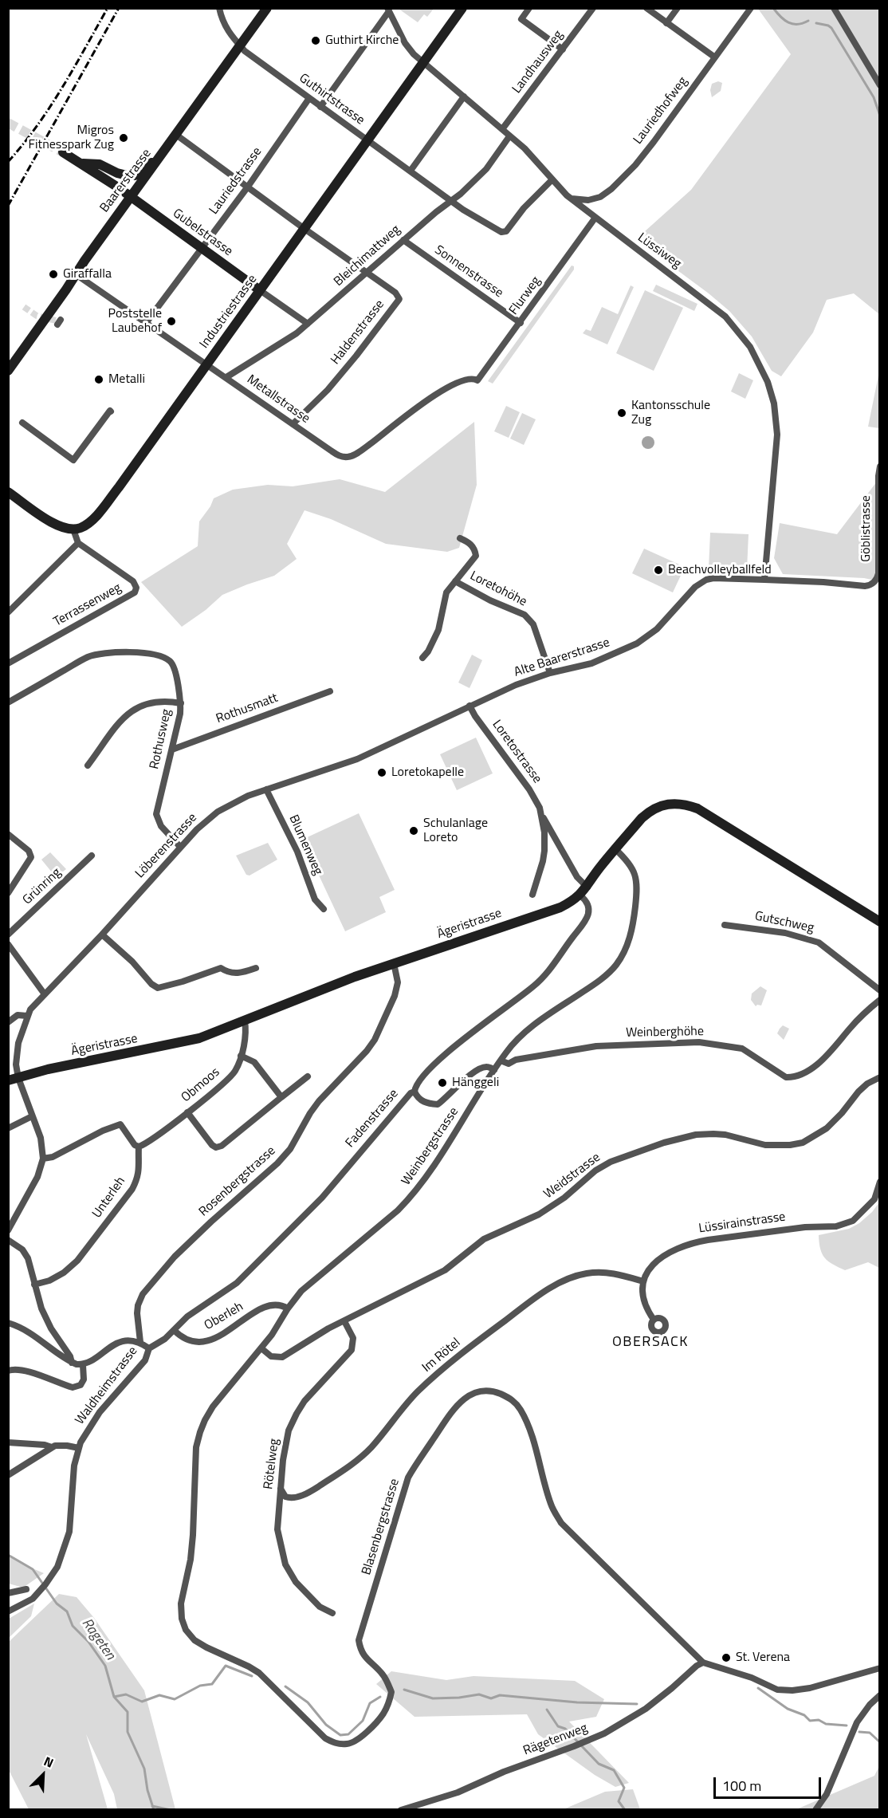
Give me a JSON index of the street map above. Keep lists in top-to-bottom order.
{
  "streets": {
    "main road": [
      "Baarerstrasse",
      "Gubelstrasse",
      "Industriestrasse",
      "Ägeristrasse"
    ],
    "street": [
      "Landhausweg",
      "Guthirtstrasse",
      "Lauriedhofweg",
      "Lauriedstrasse",
      "Lüssiweg",
      "Bleichimattweg",
      "Sonnenstrasse",
      "Flurweg",
      "Haldenstrasse",
      "Metallstrasse",
      "Göblistrasse",
      "Loretohöhe",
      "Terrassenweg",
      "Alte Baarerstrasse",
      "Rothusmatt",
      "Rothusweg",
      "Loretostrasse",
      "Blumenweg",
      "Löberenstrasse",
      "Grünring",
      "Gutschweg",
      "Weinberghöhe",
      "Obmoos",
      "Fadenstrasse",
      "Weinbergstrasse",
      "Weidstrasse",
      "Rosenbergstrasse",
      "Unterleh",
      "Lüssirainstrasse",
      "Oberleh",
      "Im Rötel",
      "Waldheimstrasse",
      "Rötelweg",
      "Blasenbergstrasse",
      "Rägetenweg"
    ]
  },
  "crossings": [
    ["Landhausweg", "Lüssiweg"],
    ["Guthirtstrasse", "Baarerstrasse"],
    ["Guthirtstrasse", "Lauriedstrasse"],
    ["Guthirtstrasse", "Lüssiweg"],
    ["Guthirtstrasse", "Bleichimattweg"],
    ["Guthirtstrasse", "Industriestrasse"],
    ["Lauriedhofweg", "Lüssiweg"],
    ["Baarerstrasse", "Gubelstrasse"],
    ["Baarerstrasse", "Haldenstrasse"],
    ["Baarerstrasse", "Metallstrasse"],
    ["Lauriedstrasse", "Gubelstrasse"],
    ["Lauriedstrasse", "Haldenstrasse"],
    ["Lauriedstrasse", "Metallstrasse"],
    ["Gubelstrasse", "Bleichimattweg"],
    ["Gubelstrasse", "Industriestrasse"],
    ["Lüssiweg", "Bleichimattweg"],
    ["Lüssiweg", "Flurweg"],
    ["Lüssiweg", "Industriestrasse"],
    ["Lüssiweg", "Alte Baarerstrasse"],
    ["Bleichimattweg", "Sonnenstrasse"],
    ["Bleichimattweg", "Haldenstrasse"],
    ["Bleichimattweg", "Metallstrasse"],
    ["Sonnenstrasse", "Flurweg"],
    ["Flurweg", "Metallstrasse"],
    ["Industriestrasse", "Haldenstrasse"],
    ["Industriestrasse", "Metallstrasse"],
    ["Haldenstrasse", "Metallstrasse"],
    ["Göblistrasse", "Alte Baarerstrasse"],
    ["Loretohöhe", "Alte Baarerstrasse"],
    ["Alte Baarerstrasse", "Loretostrasse"],
    ["Alte Baarerstrasse", "Löberenstrasse"],
    ["Rothusmatt", "Rothusweg"],
    ["Rothusweg", "Löberenstrasse"],
    ["Loretostrasse", "Löberenstrasse"],
    ["Loretostrasse", "Ägeristrasse"],
    ["Blumenweg", "Löberenstrasse"],
    ["Löberenstrasse", "Ägeristrasse"],
    ["Ägeristrasse", "Obmoos"],
    ["Ägeristrasse", "Fadenstrasse"],
    ["Ägeristrasse", "Weinbergstrasse"],
    ["Ägeristrasse", "Rosenbergstrasse"],
    ["Weinberghöhe", "Weinbergstrasse"],
    ["Obmoos", "Unterleh"],
    ["Fadenstrasse", "Oberleh"],
    ["Fadenstrasse", "Waldheimstrasse"],
    ["Weinbergstrasse", "Weidstrasse"],
    ["Weinbergstrasse", "Oberleh"],
    ["Weinbergstrasse", "Blasenbergstrasse"],
    ["Weidstrasse", "Rötelweg"],
    ["Lüssirainstrasse", "Im Rötel"],
    ["Im Rötel", "Rötelweg"],
    ["Blasenbergstrasse", "Rägetenweg"]
  ],
  "districts": ["OBERSACK"],
  "water": ["Rageten"],
  "places": [
    "Guthirt Kirche",
    "Migros Fitnesspark Zug",
    "Giraffalla",
    "Poststelle Laubehof",
    "Metalli",
    "Kantonsschule Zug",
    "Beachvolleyballfeld",
    "Loretokapelle",
    "Schulanlage Loreto",
    "Hänggeli",
    "St. Verena"
  ],
  "scale_bar": "100 m",
  "north": "top right"
}
